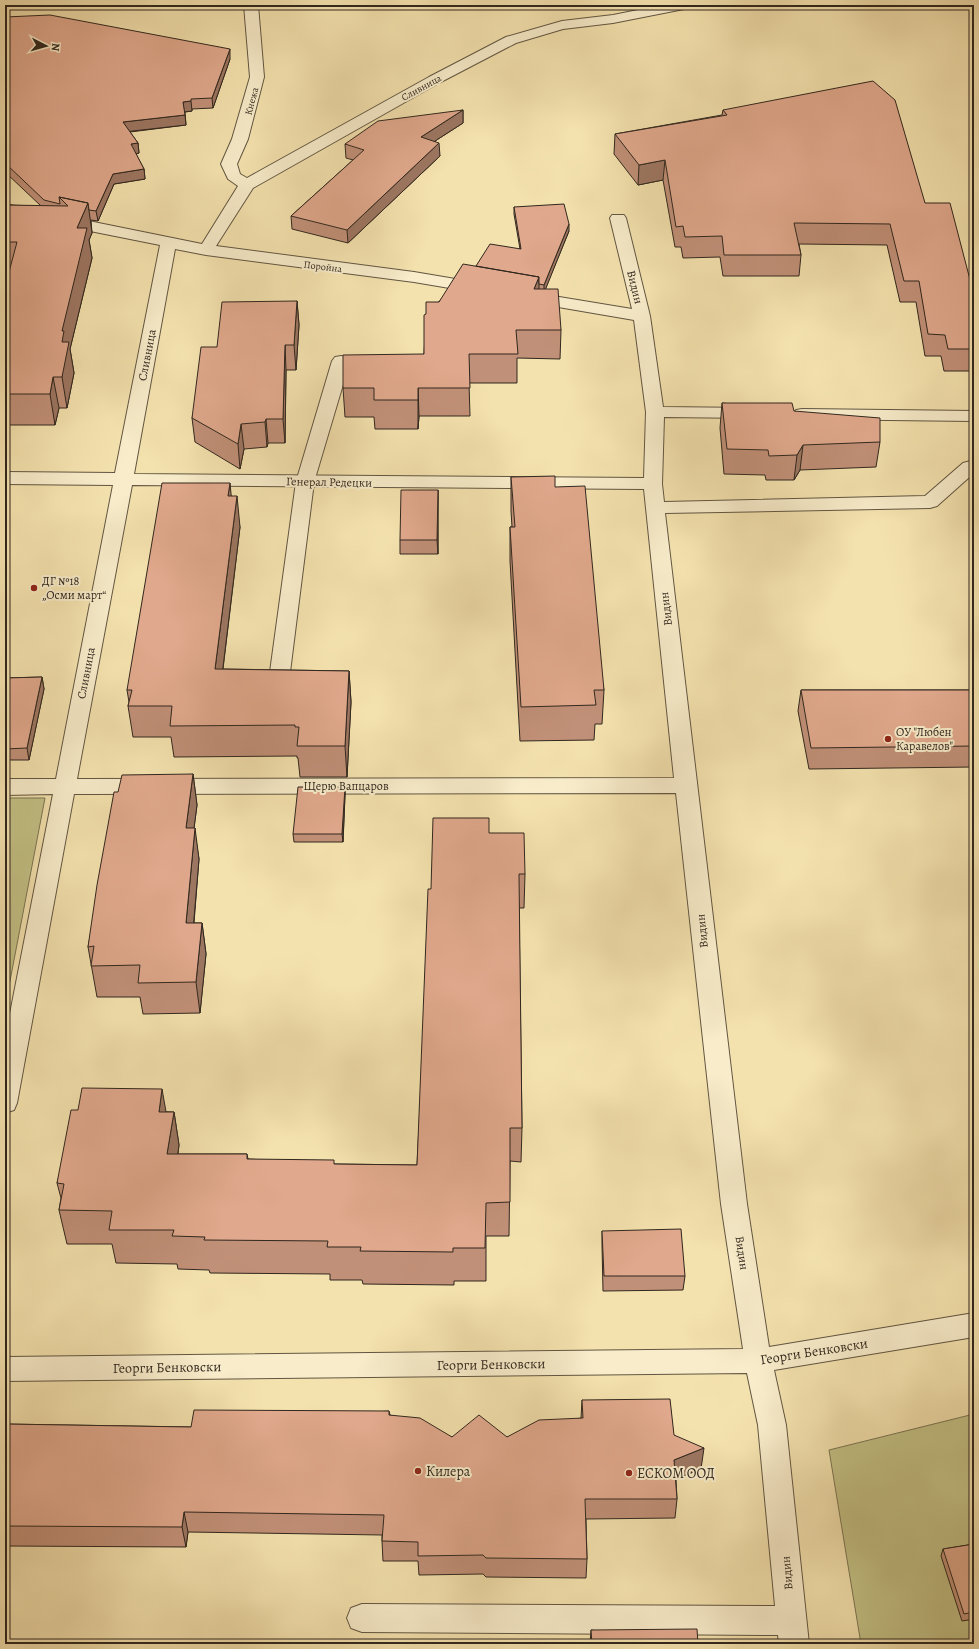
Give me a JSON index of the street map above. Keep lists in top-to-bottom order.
{
  "streets": {
    "street": [
      "Сливница",
      "Кнежа",
      "Поройна",
      "Видин",
      "Генерал Редецки",
      "Щерю Вапцаров",
      "Георги Бенковски"
    ]
  },
  "crossings": [
    ["Сливница", "Кнежа"],
    ["Сливница", "Поройна"],
    ["Сливница", "Генерал Редецки"],
    ["Сливница", "Щерю Вапцаров"],
    ["Поройна", "Видин"],
    ["Видин", "Генерал Редецки"],
    ["Видин", "Щерю Вапцаров"],
    ["Видин", "Георги Бенковски"]
  ],
  "places": [
    "ДГ №18 „Осми март“",
    "ОУ \"Любен Каравелов\"",
    "Килера",
    "ЕСКОМ ООД"
  ],
  "north": "right"
}
